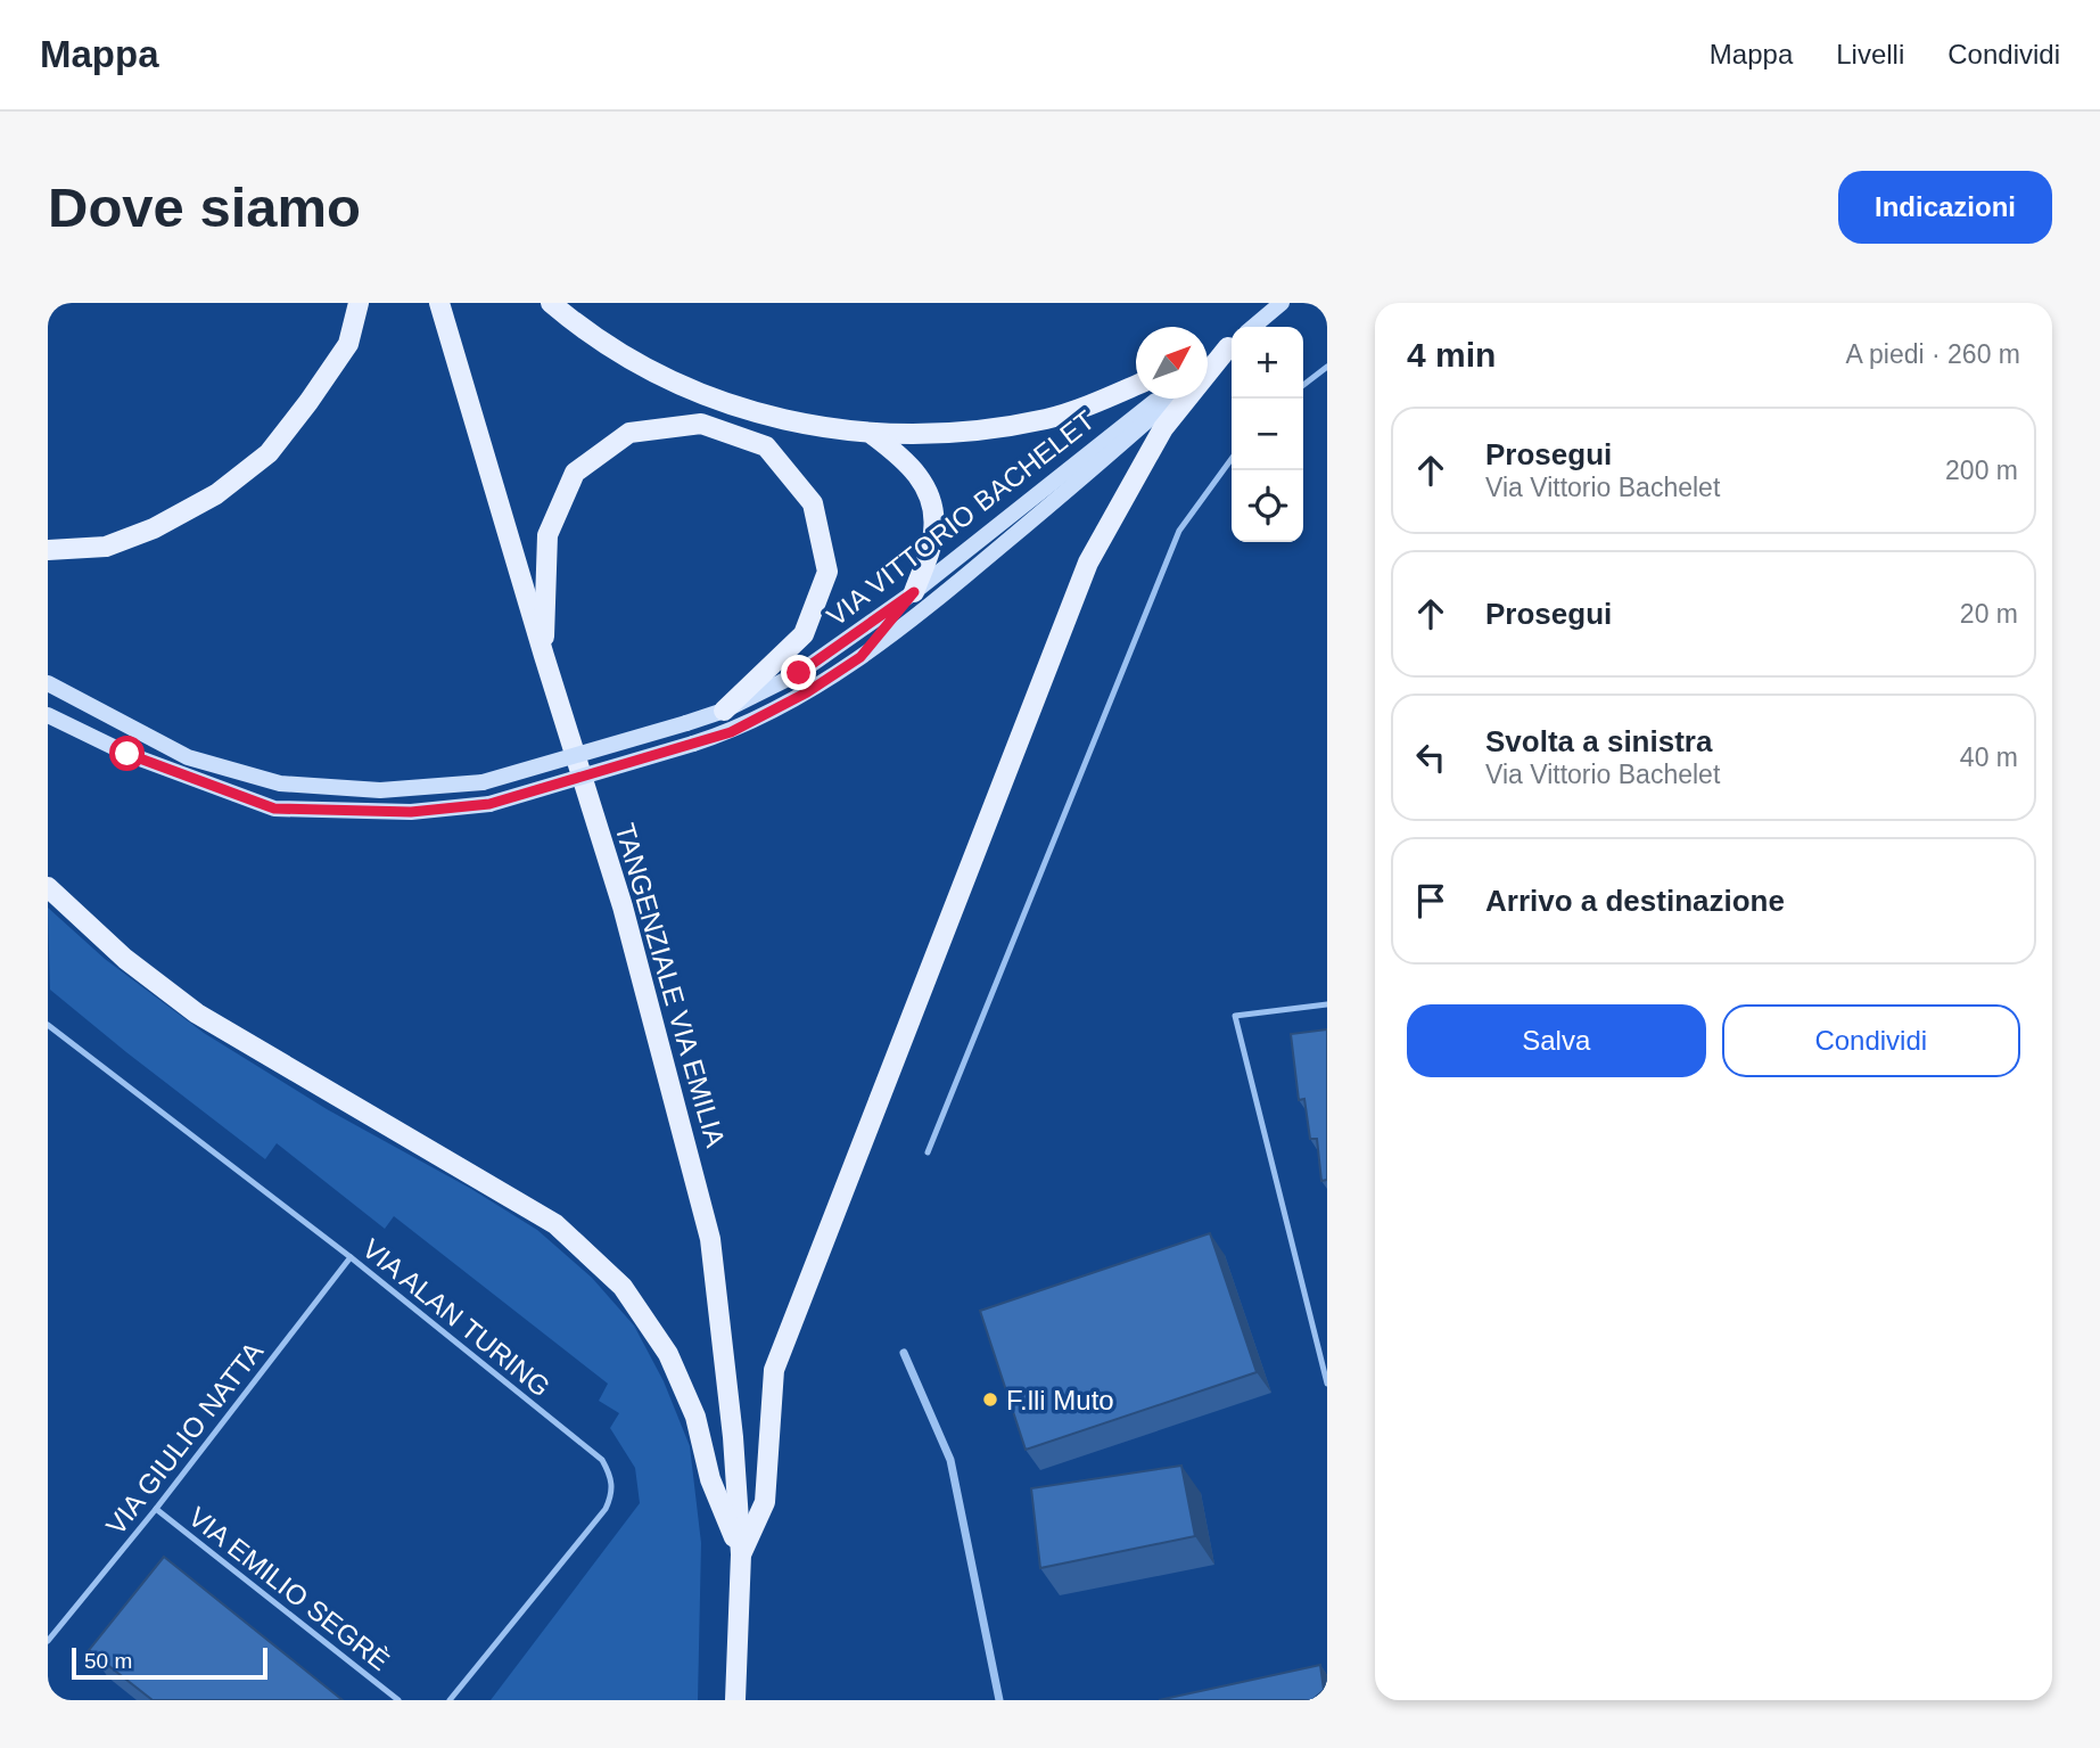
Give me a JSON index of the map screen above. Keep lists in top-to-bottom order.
{
  "streets": {
    "main road": ["VIA VITTORIO BACHELET", "TANGENZIALE VIA EMILIA"],
    "lane": ["VIA ALAN TURING", "VIA GIULIO NATTA", "VIA EMILIO SEGRÈ"]
  },
  "crossings": [
    ["VIA ALAN TURING", "VIA GIULIO NATTA"],
    ["VIA GIULIO NATTA", "VIA EMILIO SEGRÈ"]
  ],
  "places": ["F.lli Muto"],
  "scale_bar": "50 m",
  "north": "top right",
  "page": {
    "header": "Mappa",
    "nav": ["Mappa", "Livelli", "Condividi"],
    "buttons": [
      "Indicazioni",
      ["Salva", "Condividi"]
    ],
    "title": "Dove siamo",
    "heading": ["4 min", "A piedi · 260 m"],
    "map_buttons": ["+", "−"],
    "list": [
      ["Prosegui", "Via Vittorio Bachelet", "200 m"],
      ["Prosegui", "20 m"],
      ["Svolta a sinistra", "Via Vittorio Bachelet", "40 m"],
      "Arrivo a destinazione"
    ],
    "scale": "50 m"
  }
}
